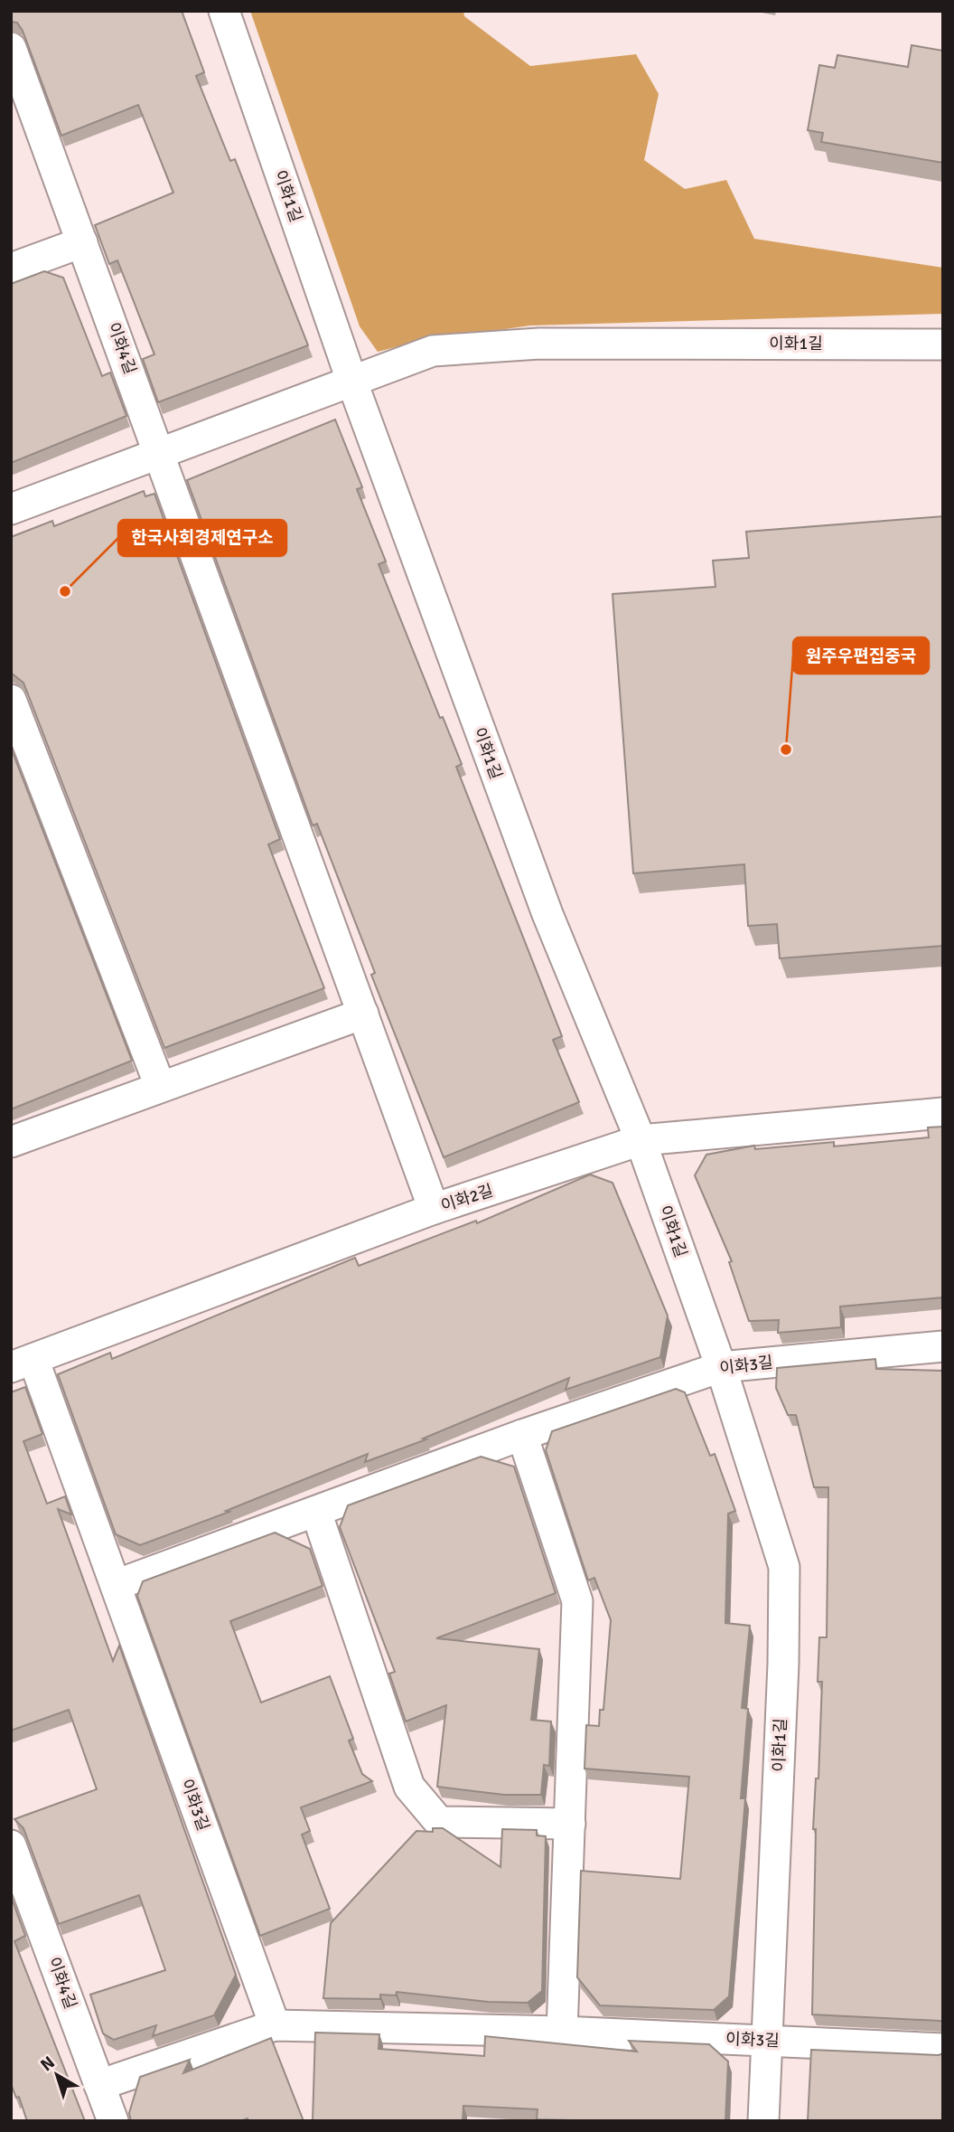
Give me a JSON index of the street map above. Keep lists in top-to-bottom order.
{
  "streets": {
    "street": [
      "이화1길",
      "이화4길",
      "이화2길",
      "이화3길"
    ]
  },
  "crossings": [
    ["이화1길", "이화4길"],
    ["이화1길", "이화2길"],
    ["이화1길", "이화3길"],
    ["이화4길", "이화3길"],
    ["이화2길", "이화3길"]
  ],
  "places": ["한국사회경제연구소", "원주우편집중국"],
  "north": "top left"
}
